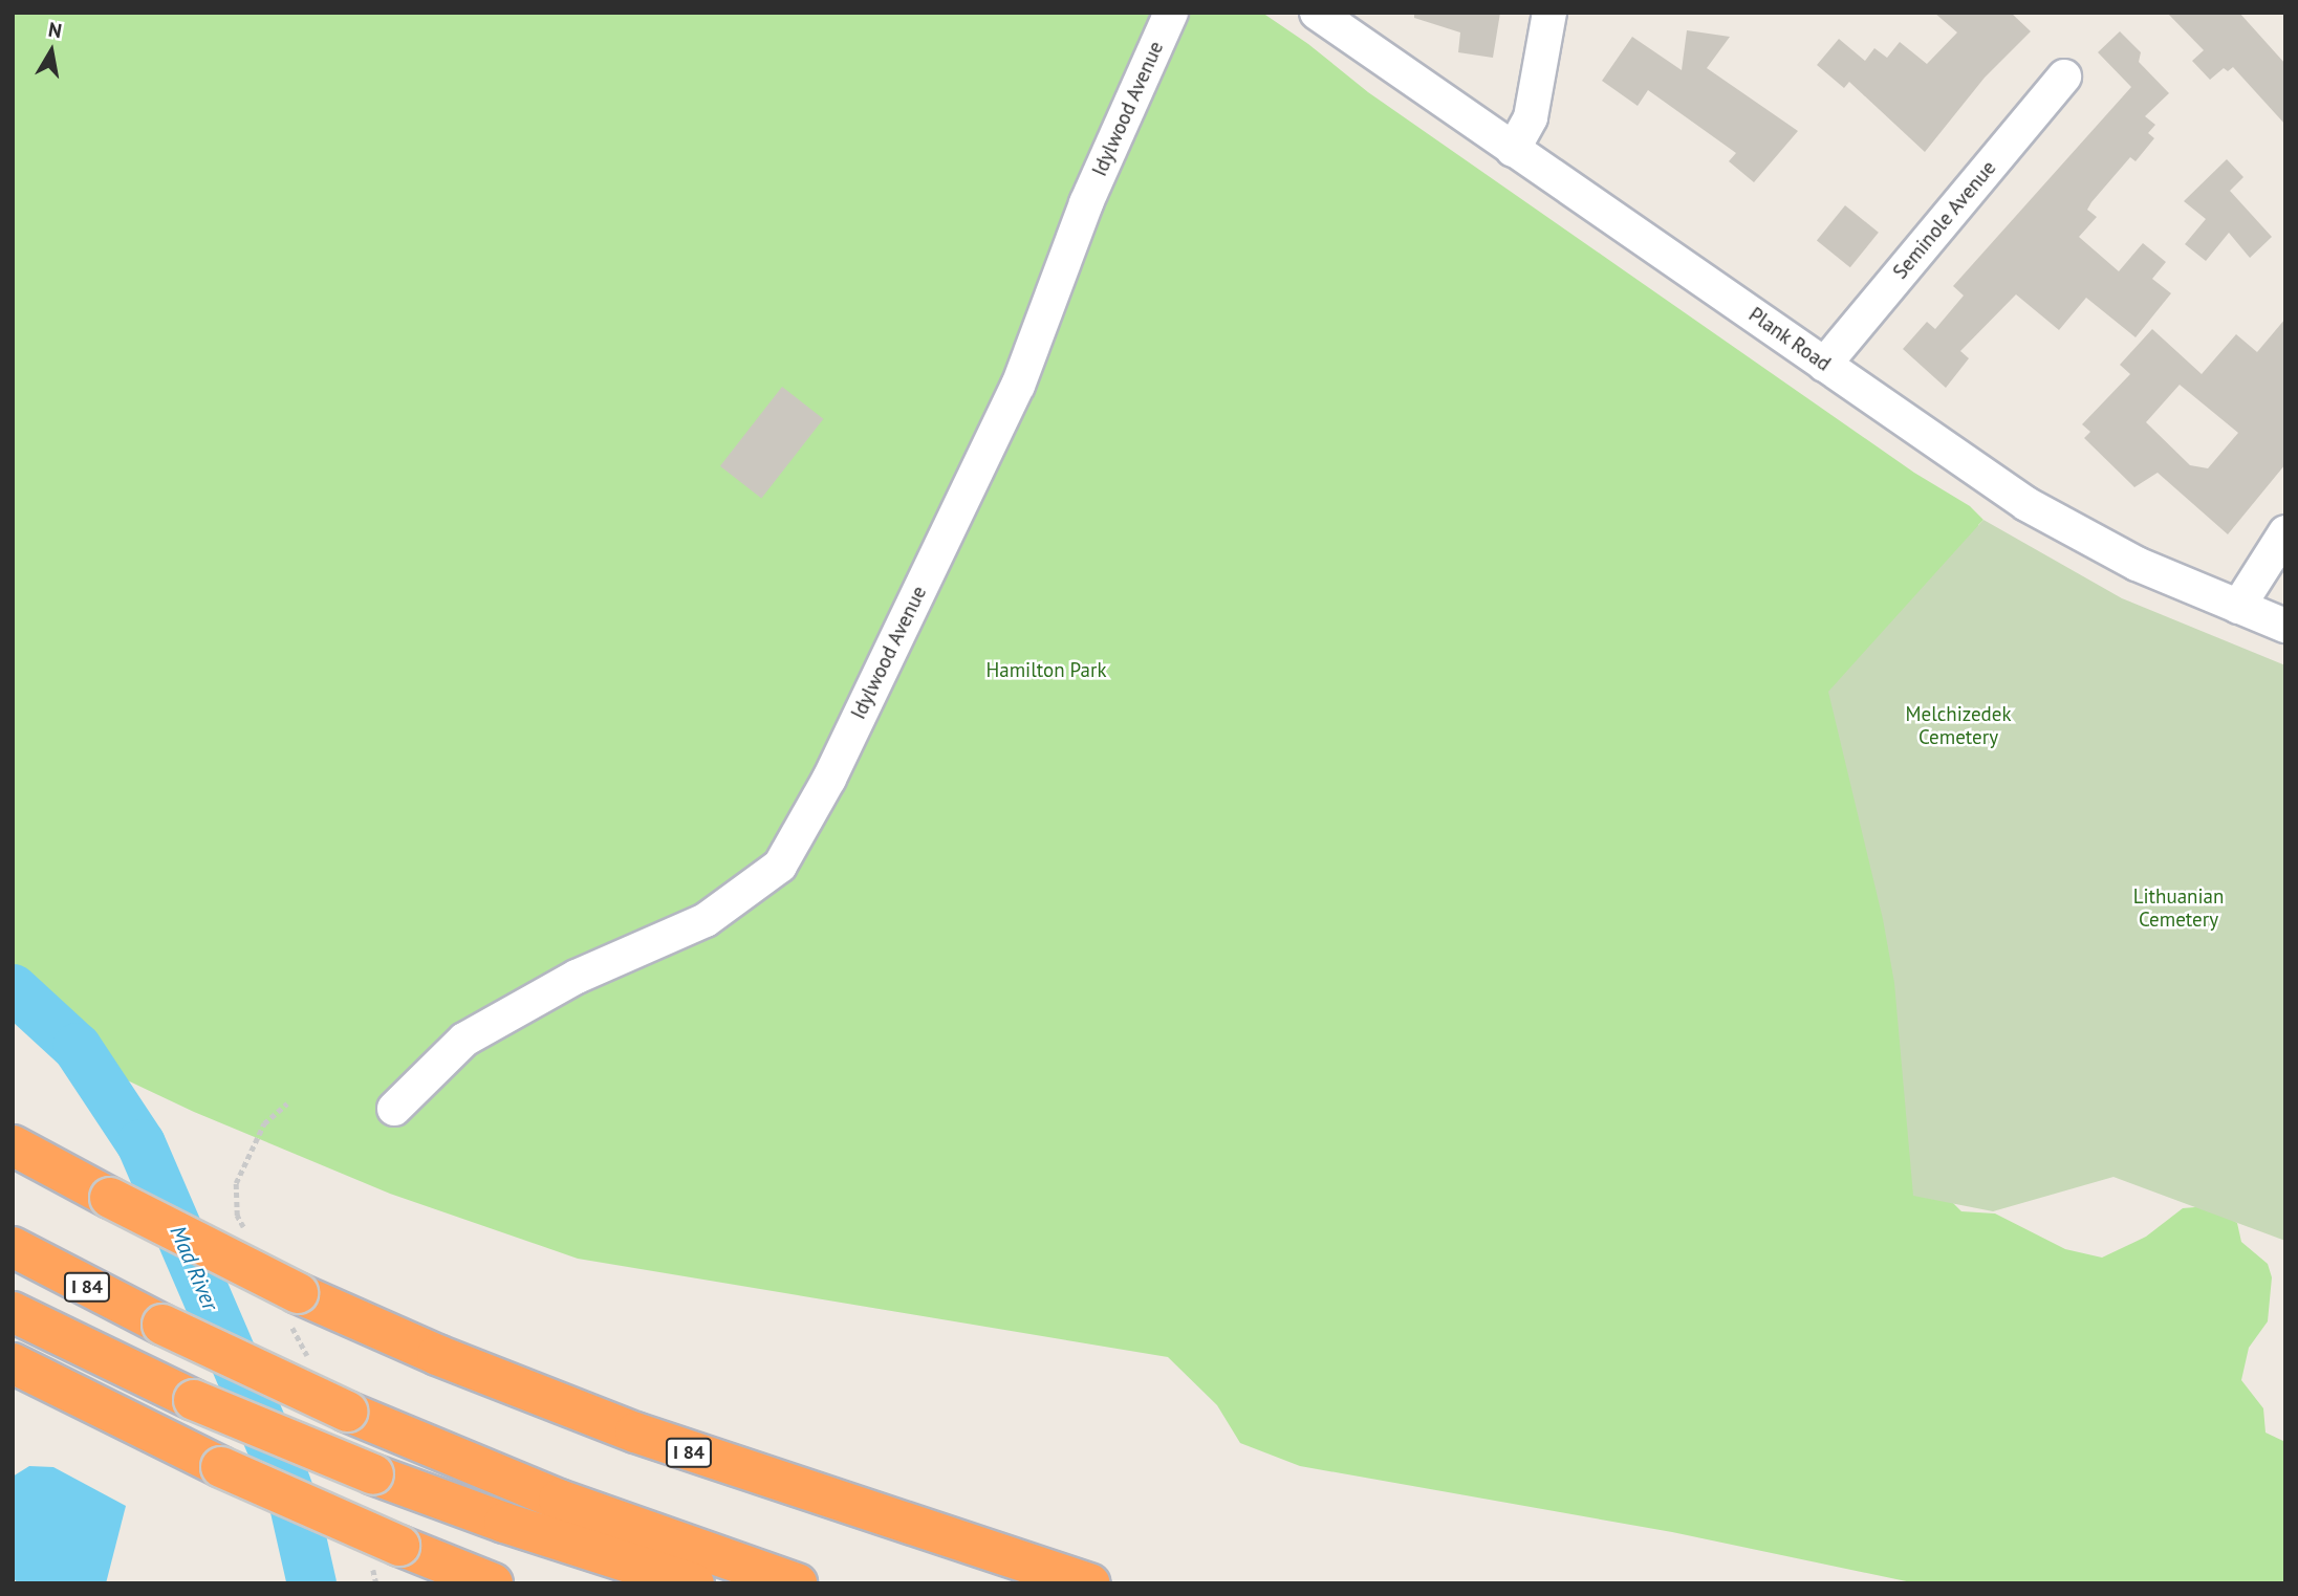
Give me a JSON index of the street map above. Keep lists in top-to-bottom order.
{
  "streets": {
    "highway": ["I 84"],
    "street": ["Idylwood Avenue", "Seminole Avenue", "Plank Road"]
  },
  "crossings": [
    ["Seminole Avenue", "Plank Road"]
  ],
  "water": ["Mad River"],
  "parks": ["Hamilton Park", "Melchizedek Cemetery", "Lithuanian Cemetery"],
  "north": "top"
}
